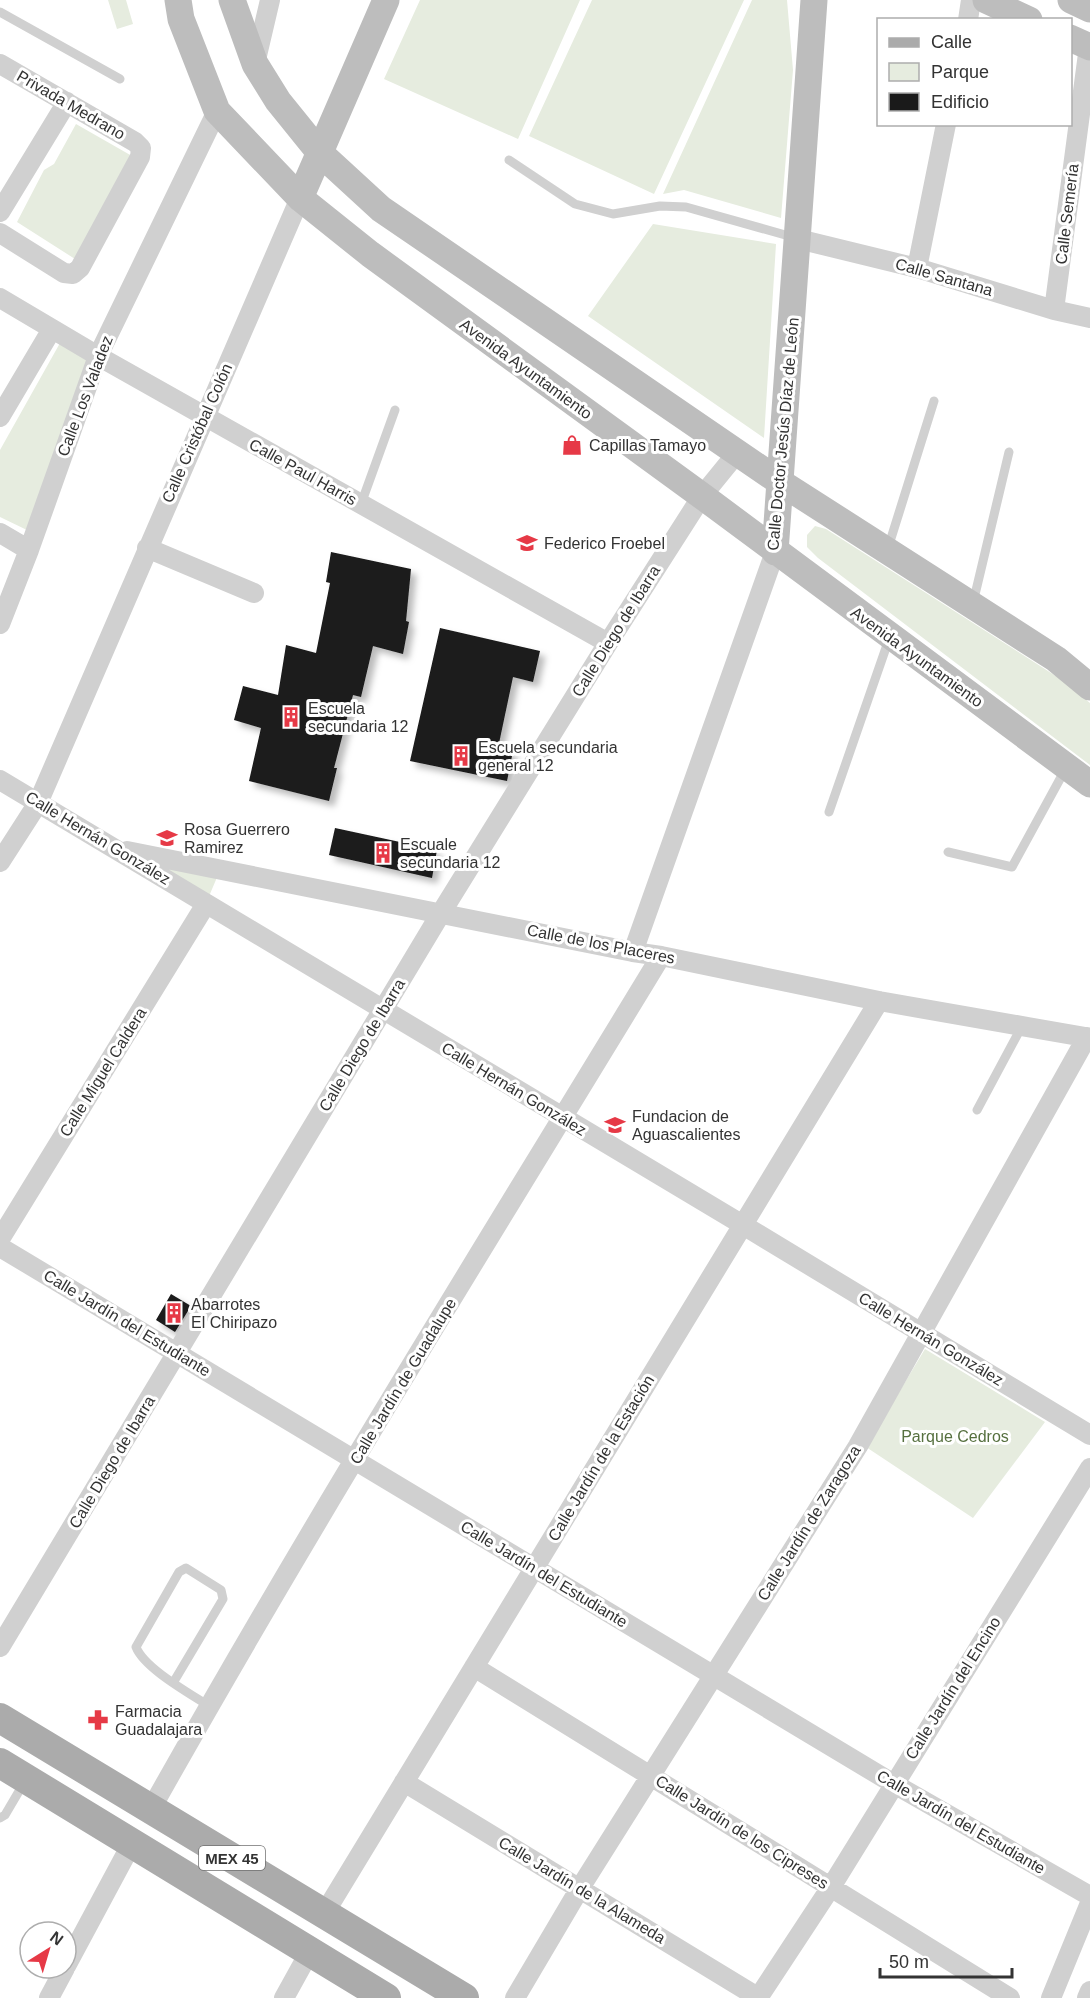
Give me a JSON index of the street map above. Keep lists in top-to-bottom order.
{
  "streets": {
    "main road": [
      "Avenida Ayuntamiento",
      "Calle Cristóbal Colón",
      "Calle Doctor Jesús Díaz de León",
      "MEX 45"
    ],
    "street": [
      "Privada Medrano",
      "Calle Semería",
      "Calle Santana",
      "Calle Los Valadez",
      "Calle Paul Harris",
      "Calle Diego de Ibarra",
      "Calle Hernán González",
      "Calle de los Placeres",
      "Calle Miguel Caldera",
      "Calle Jardín del Estudiante",
      "Calle Jardín de Guadalupe",
      "Calle Jardín de la Estación",
      "Calle Jardín de Zaragoza",
      "Calle Jardín del Encino",
      "Calle Jardín de los Cipreses",
      "Calle Jardín de la Alameda"
    ]
  },
  "crossings": [
    ["Calle Semería", "Calle Santana"],
    ["Calle Santana", "Calle Doctor Jesús Díaz de León"],
    ["Avenida Ayuntamiento", "Calle Los Valadez"],
    ["Avenida Ayuntamiento", "Calle Cristóbal Colón"],
    ["Avenida Ayuntamiento", "Calle Doctor Jesús Díaz de León"],
    ["Avenida Ayuntamiento", "Calle Diego de Ibarra"],
    ["Calle Los Valadez", "Calle Paul Harris"],
    ["Calle Cristóbal Colón", "Calle Paul Harris"],
    ["Calle Cristóbal Colón", "Calle Hernán González"],
    ["Calle Doctor Jesús Díaz de León", "Calle de los Placeres"],
    ["Calle Paul Harris", "Calle Diego de Ibarra"],
    ["Calle Diego de Ibarra", "Calle Hernán González"],
    ["Calle Diego de Ibarra", "Calle de los Placeres"],
    ["Calle Diego de Ibarra", "Calle Jardín del Estudiante"],
    ["Calle Hernán González", "Calle de los Placeres"],
    ["Calle Hernán González", "Calle Miguel Caldera"],
    ["Calle Hernán González", "Calle Jardín de Guadalupe"],
    ["Calle Hernán González", "Calle Jardín de la Estación"],
    ["Calle Hernán González", "Calle Jardín de Zaragoza"],
    ["Calle de los Placeres", "Calle Jardín de Guadalupe"],
    ["Calle de los Placeres", "Calle Jardín de la Estación"],
    ["Calle de los Placeres", "Calle Jardín de Zaragoza"],
    ["Calle Jardín del Estudiante", "Calle Jardín de Guadalupe"],
    ["Calle Jardín del Estudiante", "Calle Jardín de la Estación"],
    ["Calle Jardín del Estudiante", "Calle Jardín de Zaragoza"],
    ["Calle Jardín del Estudiante", "Calle Jardín del Encino"],
    ["Calle Jardín de Guadalupe", "MEX 45"],
    ["Calle Jardín de la Estación", "Calle Jardín de los Cipreses"],
    ["Calle Jardín de la Estación", "MEX 45"],
    ["Calle Jardín de la Estación", "Calle Jardín de la Alameda"],
    ["Calle Jardín de Zaragoza", "Calle Jardín de los Cipreses"],
    ["Calle Jardín de Zaragoza", "Calle Jardín de la Alameda"],
    ["Calle Jardín del Encino", "Calle Jardín de los Cipreses"],
    ["Calle Jardín del Encino", "Calle Jardín de la Alameda"]
  ],
  "parks": ["Parque Cedros"],
  "places": {
    "shop": ["Capillas Tamayo"],
    "school or university": ["Federico Froebel", "Rosa Guerrero Ramirez", "Fundacion de Aguascalientes"],
    "building": [
      "Escuela secundaria 12",
      "Escuela secundaria general 12",
      "Escuale secundaria 12",
      "Abarrotes El Chiripazo"
    ],
    "pharmacy": ["Farmacia Guadalajara"]
  },
  "legend": ["Calle", "Parque", "Edificio"],
  "scale_bar": "50 m",
  "north": "top right"
}
